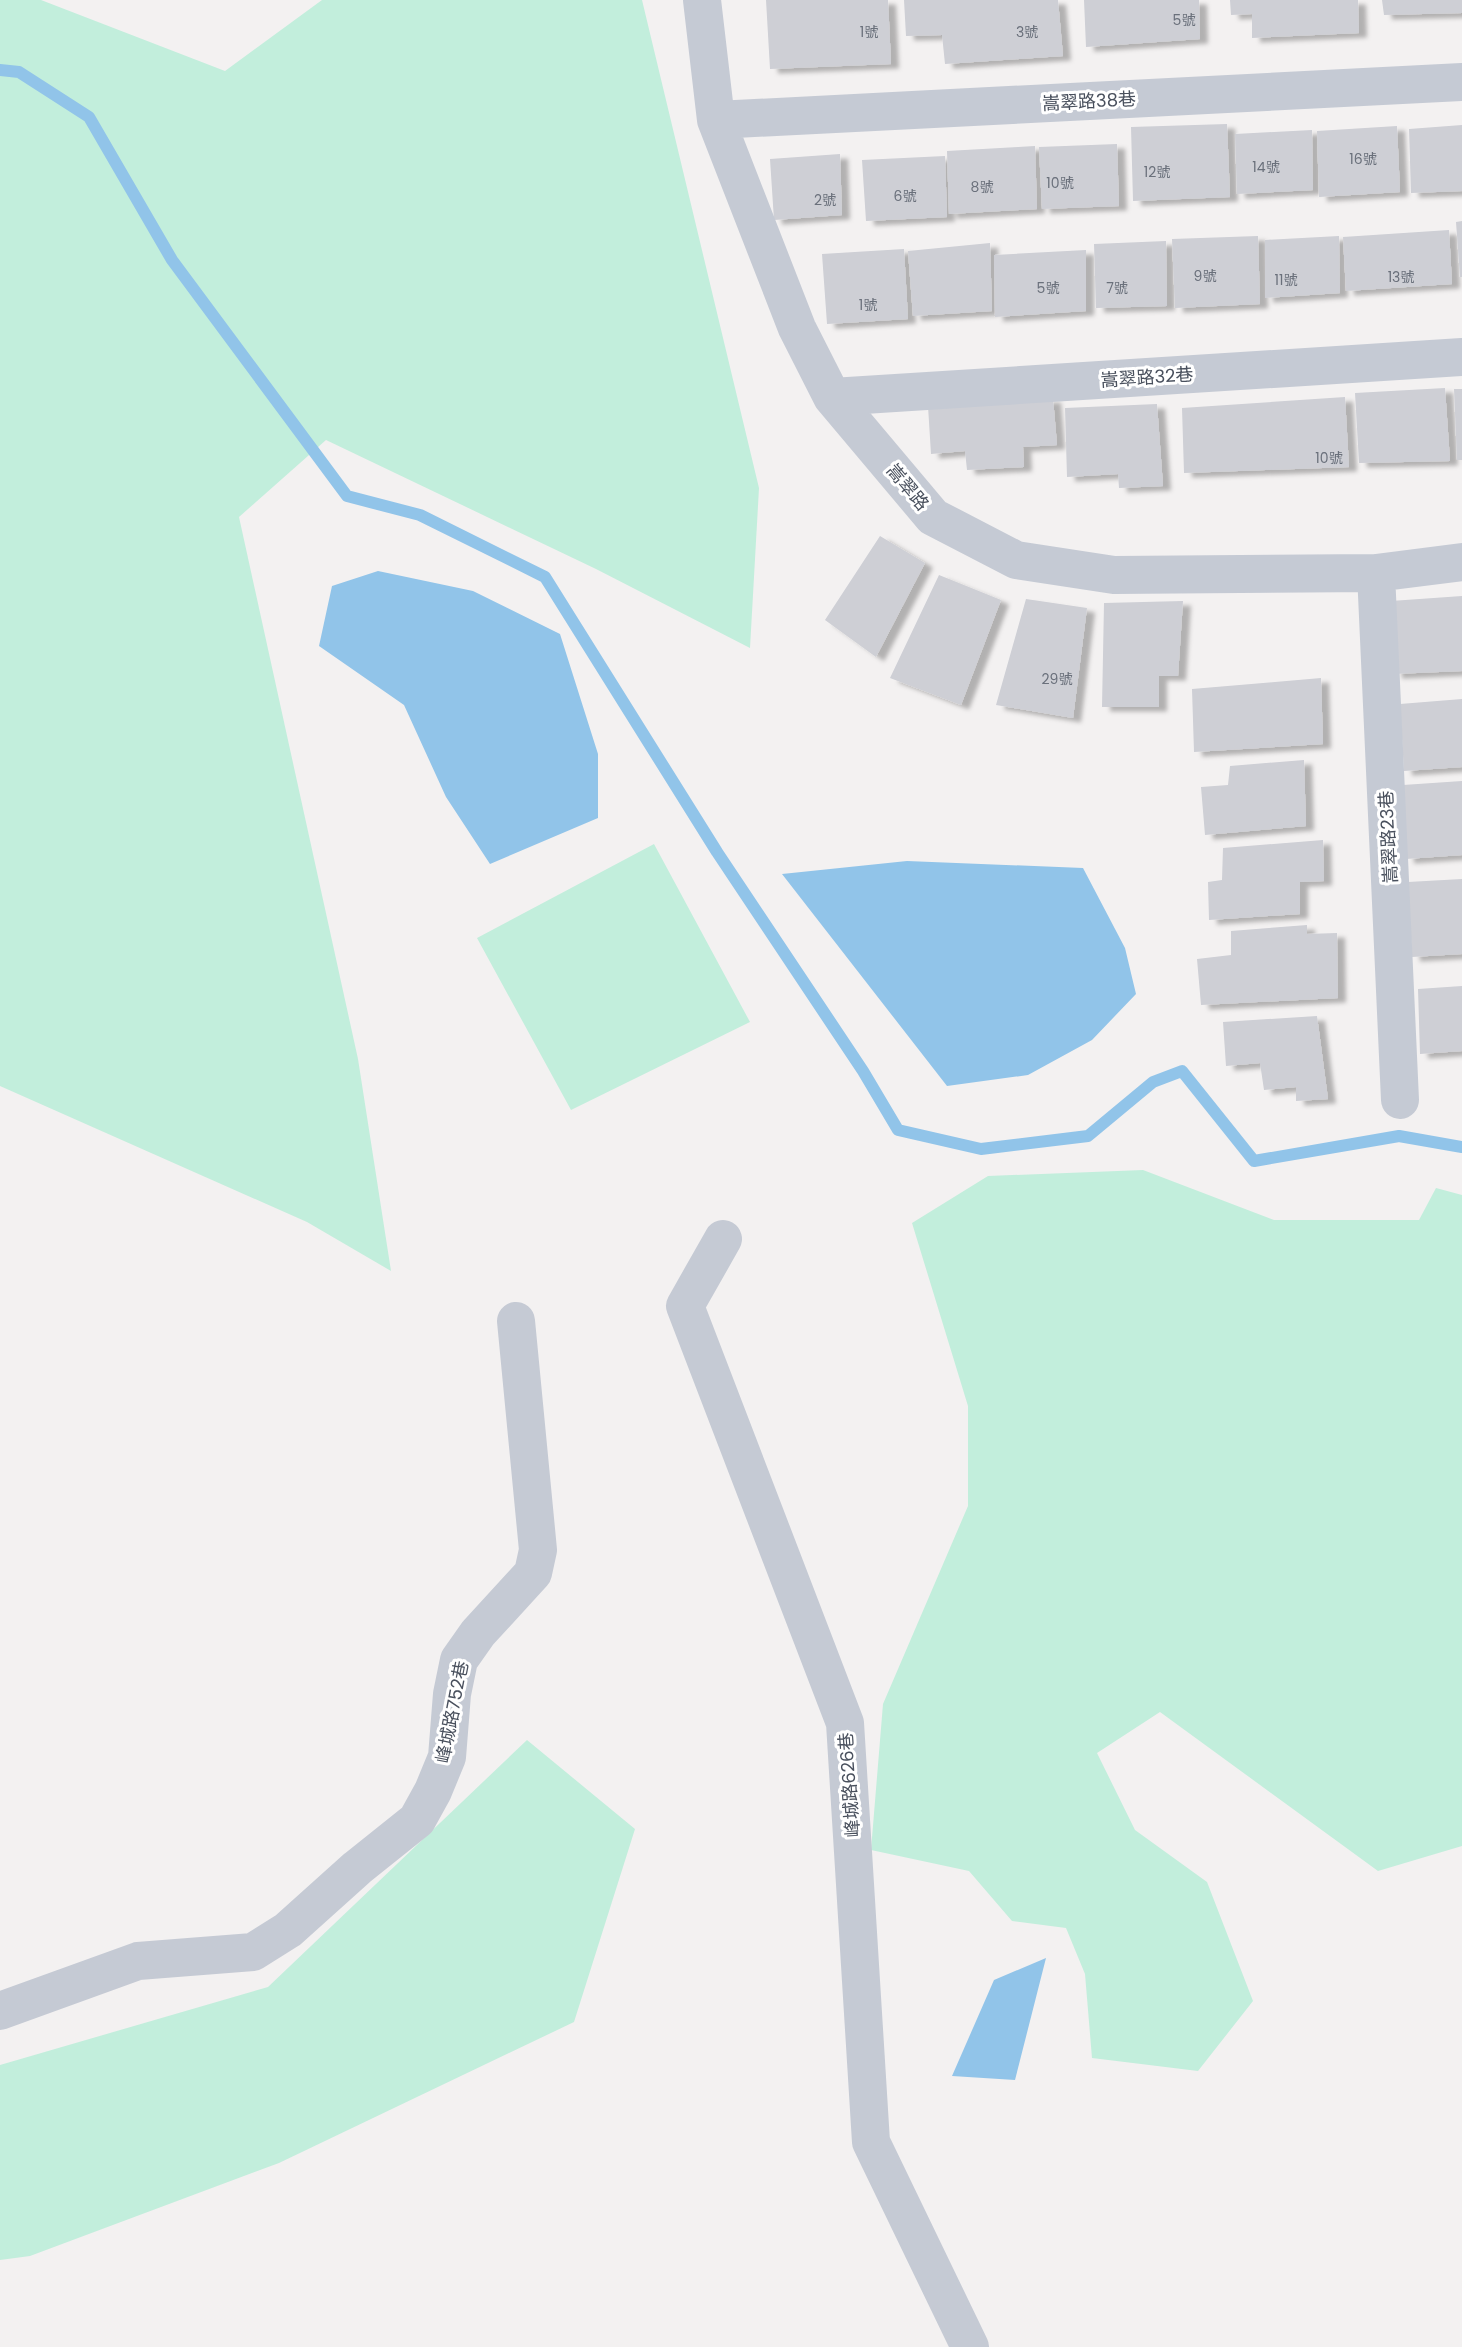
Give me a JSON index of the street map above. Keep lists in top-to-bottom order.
{
  "streets": {
    "street": [
      "嵩翠路38巷",
      "嵩翠路32巷",
      "嵩翠路",
      "嵩翠路23巷",
      "峰城路752巷",
      "峰城路626巷"
    ]
  },
  "crossings": [
    ["嵩翠路38巷", "嵩翠路"],
    ["嵩翠路32巷", "嵩翠路"],
    ["嵩翠路", "嵩翠路23巷"]
  ],
  "house_numbers": [
    "5號",
    "1號",
    "3號",
    "16號",
    "14號",
    "12號",
    "10號",
    "8號",
    "6號",
    "2號",
    "9號",
    "13號",
    "11號",
    "5號",
    "7號",
    "1號",
    "10號",
    "29號"
  ]
}
